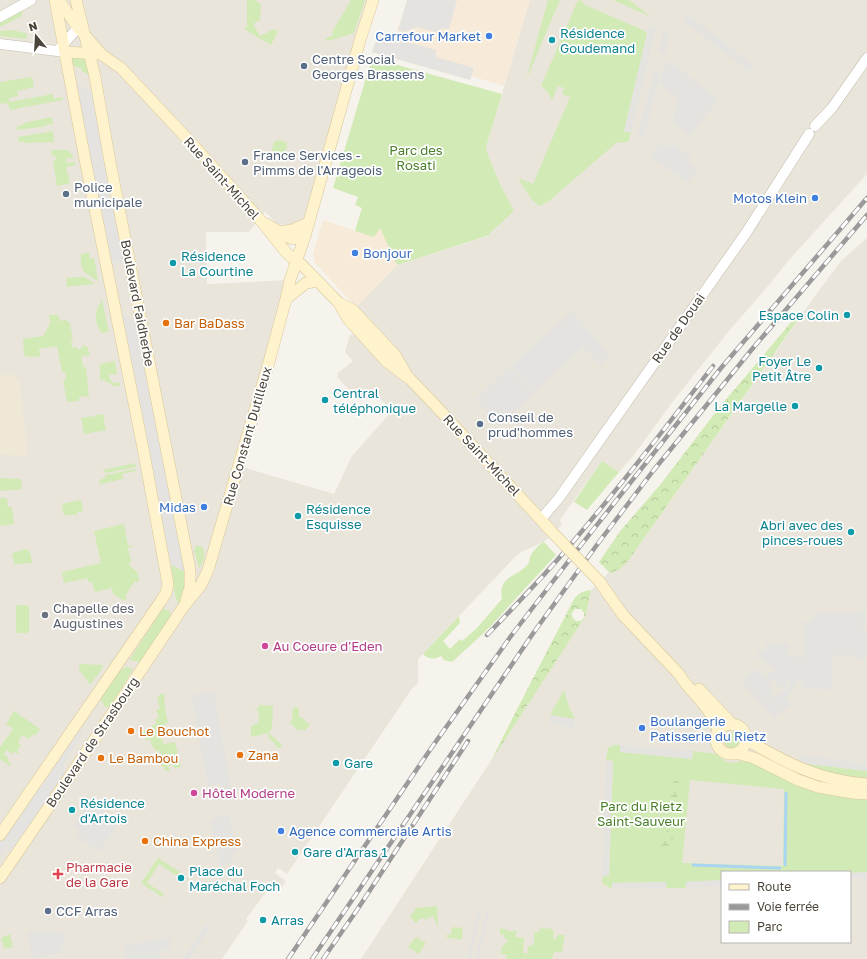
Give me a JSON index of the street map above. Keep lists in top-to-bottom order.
{
  "streets": {
    "main road": [
      "Rue Saint-Michel",
      "Boulevard Faidherbe",
      "Rue Constant Dutilleux",
      "Boulevard de Strasbourg"
    ],
    "street": ["Rue de Douai"]
  },
  "crossings": [
    ["Rue Saint-Michel", "Rue de Douai"],
    ["Rue Saint-Michel", "Rue Constant Dutilleux"],
    ["Boulevard Faidherbe", "Rue Constant Dutilleux"],
    ["Boulevard Faidherbe", "Boulevard de Strasbourg"],
    ["Rue Constant Dutilleux", "Boulevard de Strasbourg"]
  ],
  "parks": ["Parc des Rosati", "Parc du Rietz Saint-Sauveur"],
  "places": {
    "other": [
      "Carrefour Market",
      "Résidence Goudemand",
      "Centre Social Georges Brassens",
      "France Services - Pimms de l'Arrageois",
      "Police municipale",
      "Motos Klein",
      "Bonjour",
      "Résidence La Courtine",
      "Espace Colin",
      "Bar BaDass",
      "Foyer Le Petit Âtre",
      "Central téléphonique",
      "La Margelle",
      "Conseil de prud'hommes",
      "Midas",
      "Résidence Esquisse",
      "Abri avec des pinces-roues",
      "Chapelle des Augustines",
      "Au Coeure d'Eden",
      "Boulangerie Patisserie du Rietz",
      "Le Bouchot",
      "Zana",
      "Le Bambou",
      "Gare",
      "Hôtel Moderne",
      "Résidence d'Artois",
      "Agence commerciale Artis",
      "China Express",
      "Gare d'Arras 1",
      "Place du Maréchal Foch",
      "CCF Arras",
      "Arras"
    ],
    "health": ["Pharmacie de la Gare"]
  },
  "legend": ["Route", "Voie ferrée", "Parc"],
  "north": "top"
}
